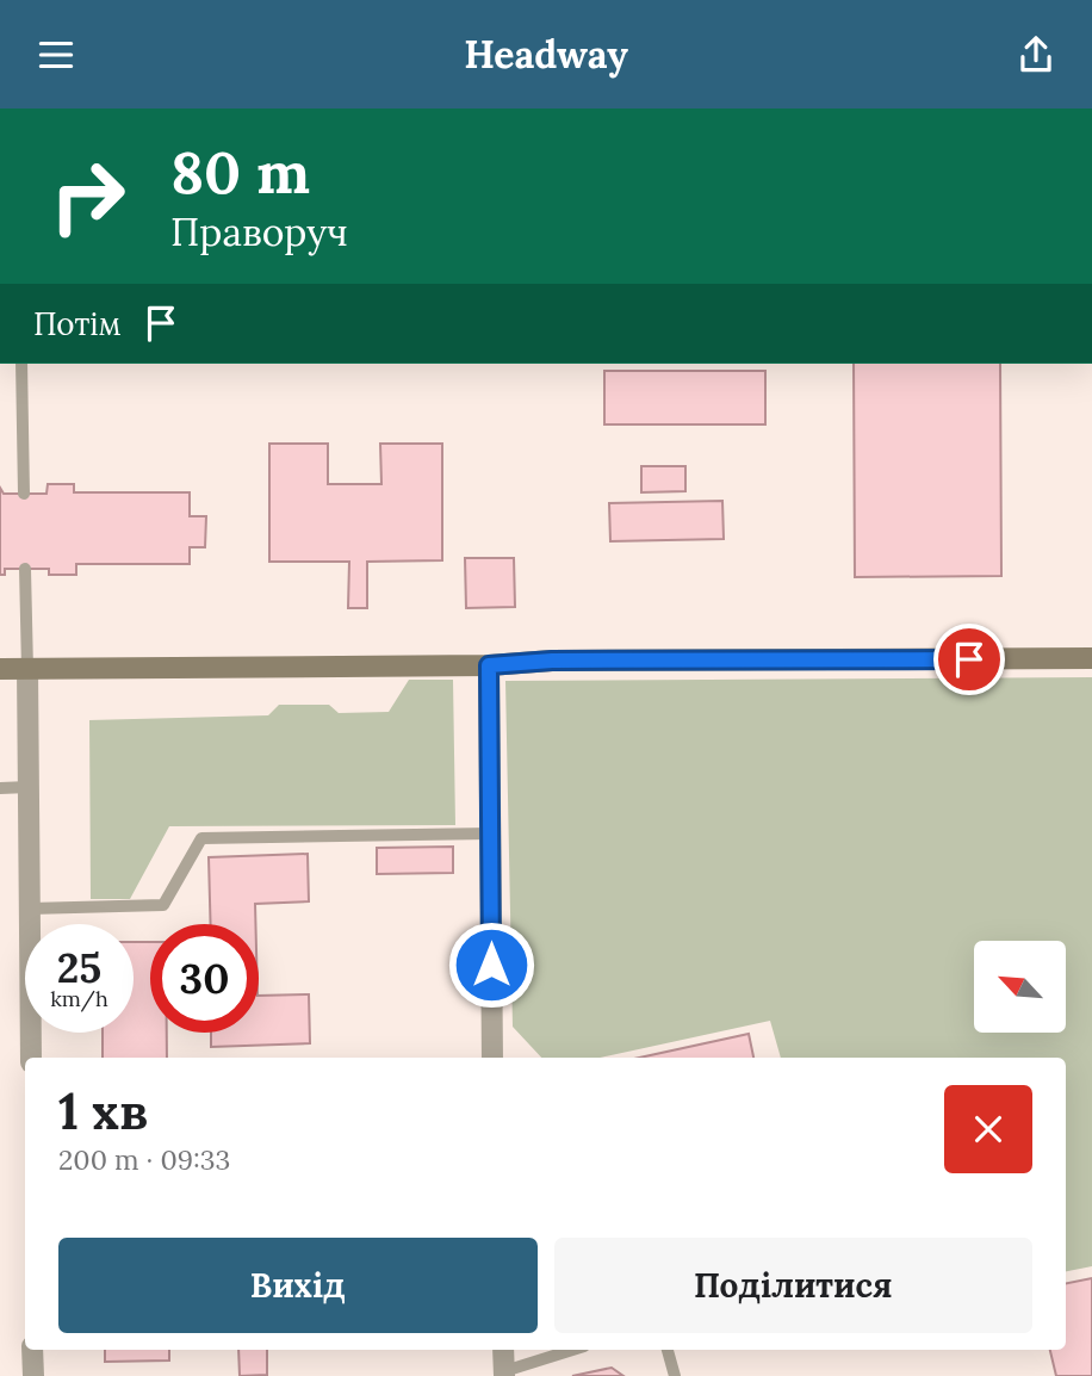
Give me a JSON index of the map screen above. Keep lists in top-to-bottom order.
{
  "north": "top left",
  "page": {
    "header": "Headway",
    "turn": ["80 m", "Праворуч"],
    "then": "Потім",
    "speed": "25 km/h",
    "limit": "30",
    "heading": ["1 хв", "200 m · 09:33"],
    "buttons": ["Вихід", "Поділитися"]
  }
}
